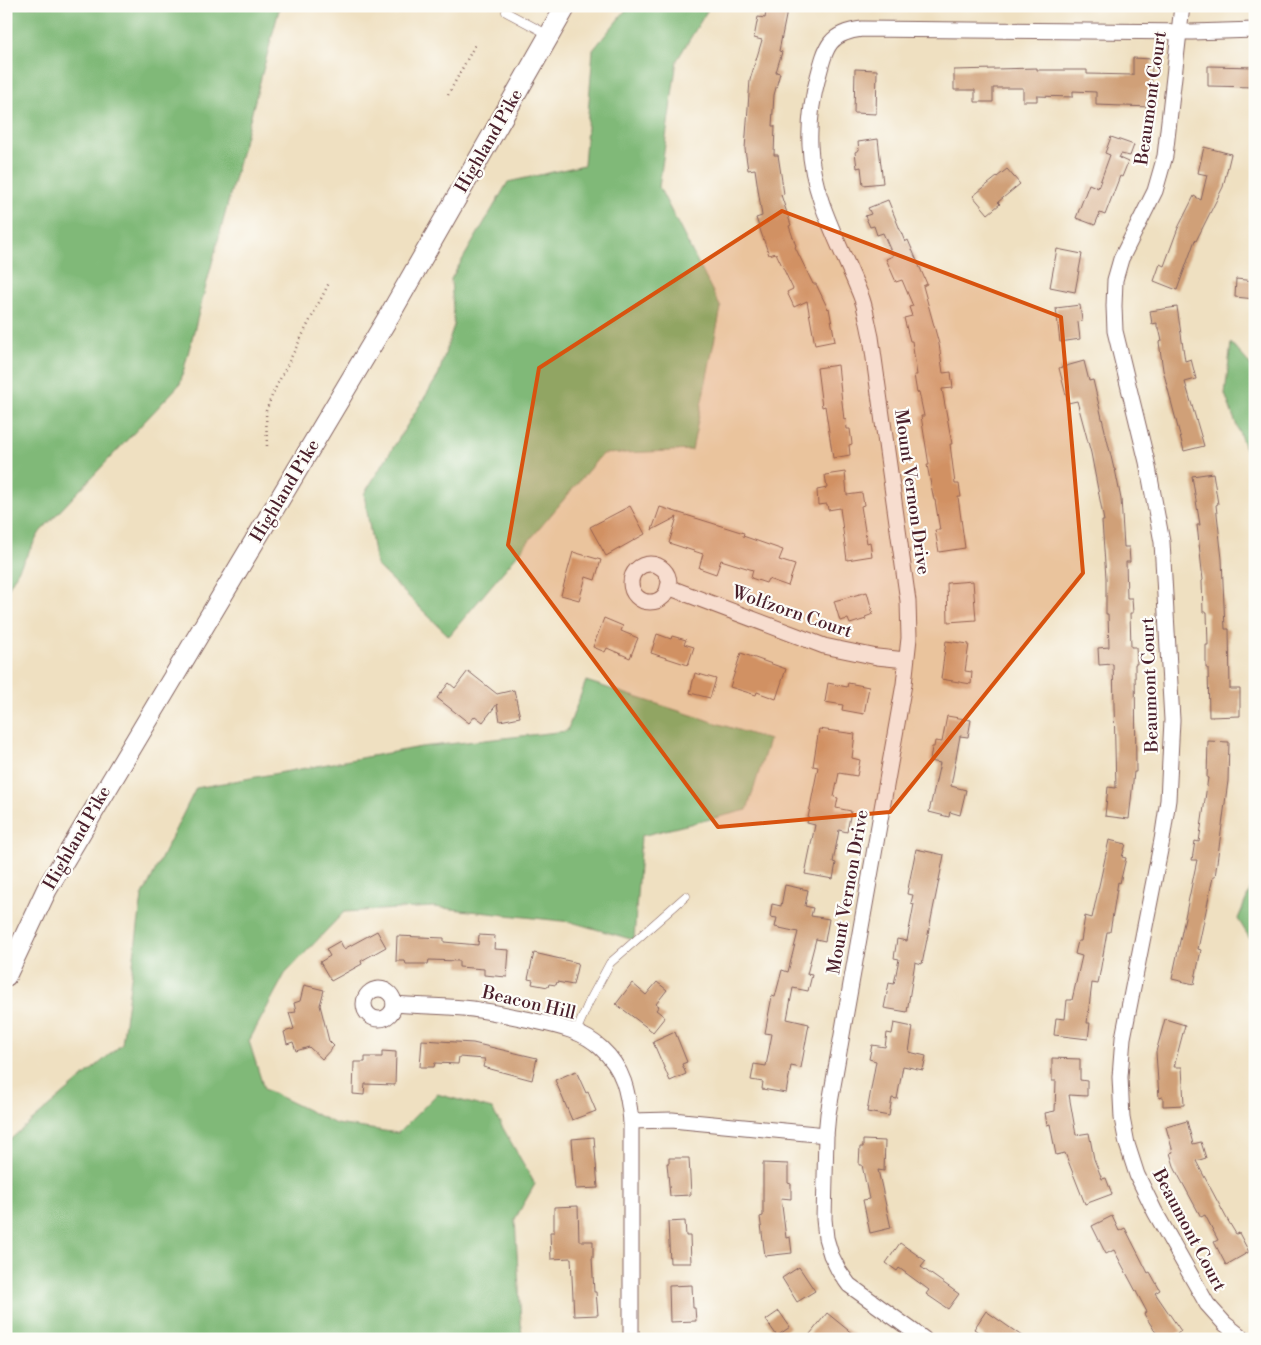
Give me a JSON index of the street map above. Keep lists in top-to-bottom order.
{
  "streets": {
    "main road": ["Highland Pike"],
    "street": [
      "Beaumont Court",
      "Mount Vernon Drive",
      "Wolfzorn Court",
      "Beacon Hill"
    ]
  },
  "crossings": [
    ["Beaumont Court", "Mount Vernon Drive"],
    ["Mount Vernon Drive", "Wolfzorn Court"]
  ]
}
